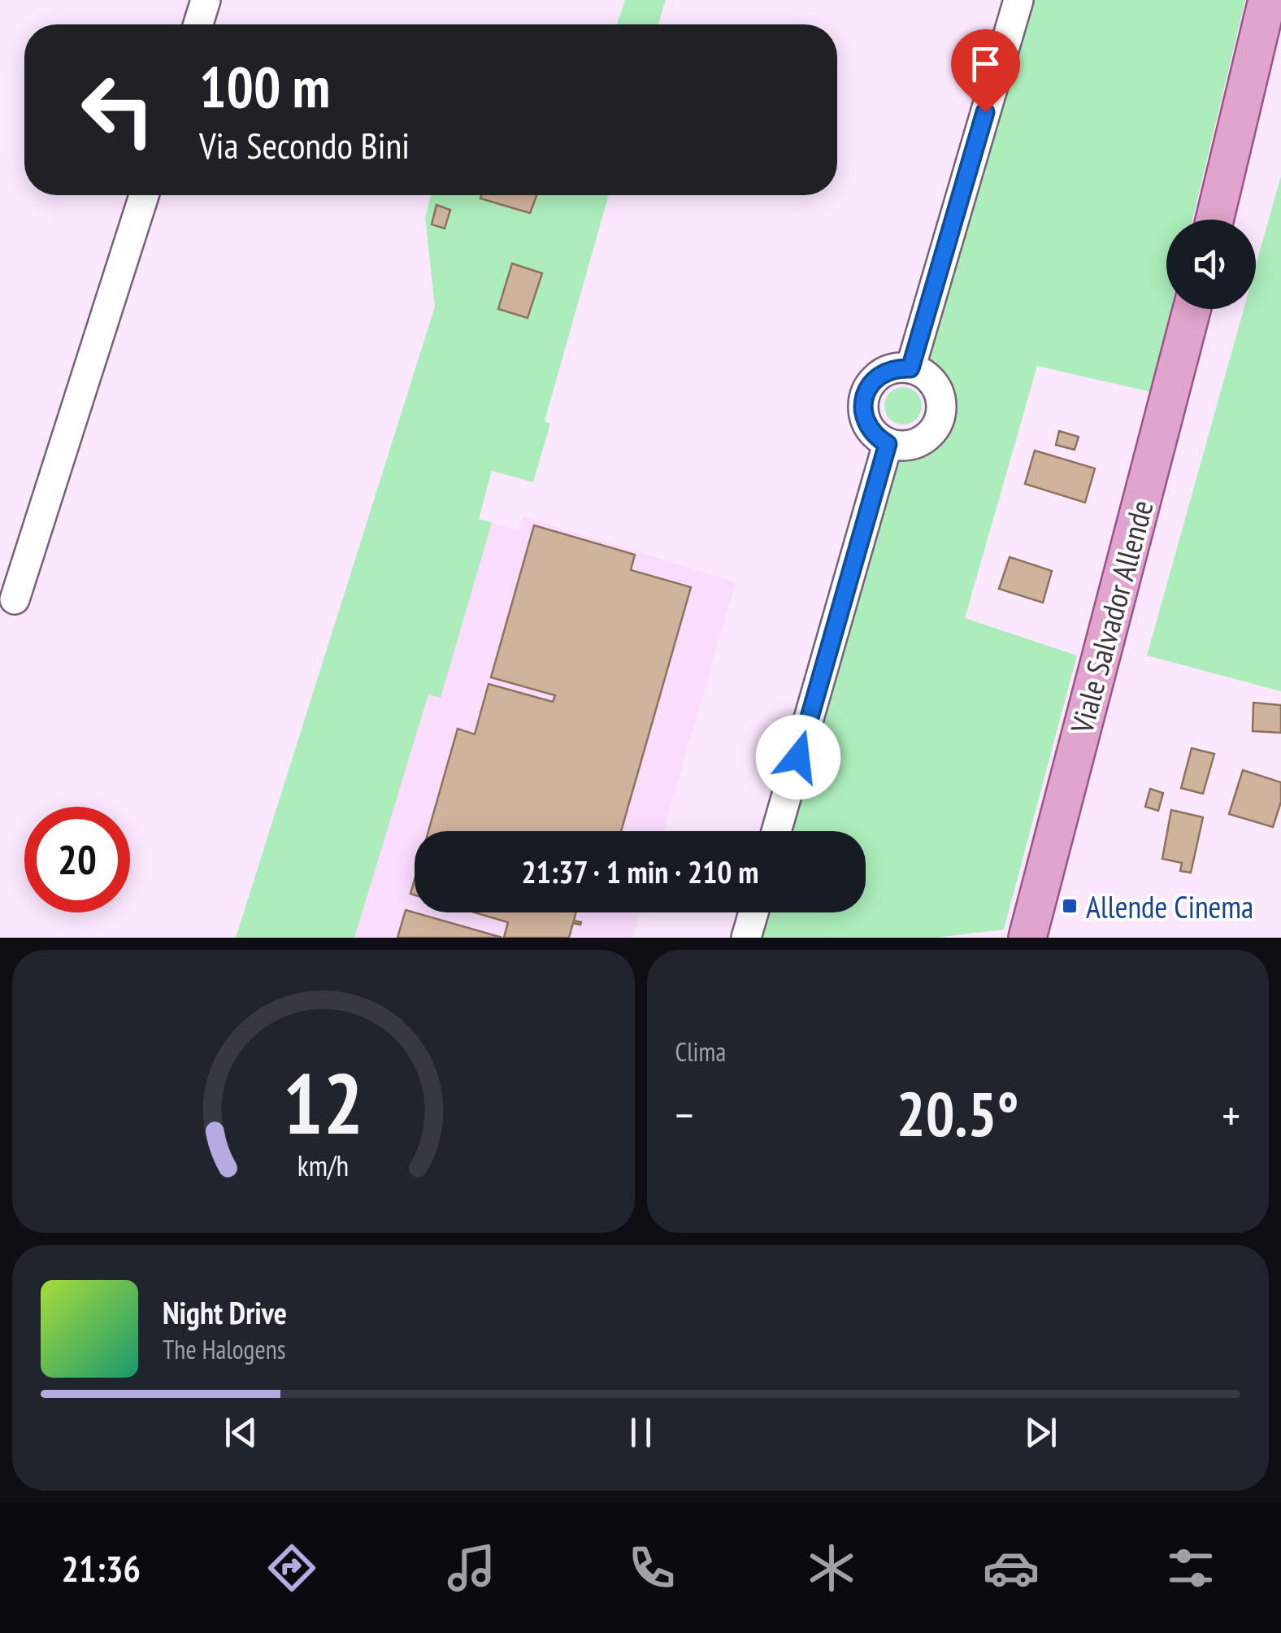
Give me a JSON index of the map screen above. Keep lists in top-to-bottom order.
{
  "streets": {
    "main road": ["Viale Salvador Allende"]
  },
  "places": {
    "transit": ["Allende Cinema"]
  },
  "page": {
    "turn": ["100 m", "Via Secondo Bini"],
    "limit": "20",
    "trip": "21:37 · 1 min · 210 m",
    "tile": "Clima",
    "heat": ["−", "20.5°", "+"],
    "song": ["Night Drive", "The Halogens"],
    "tabs": "21:36",
    "gauge": ["12", "km/h"]
  }
}
